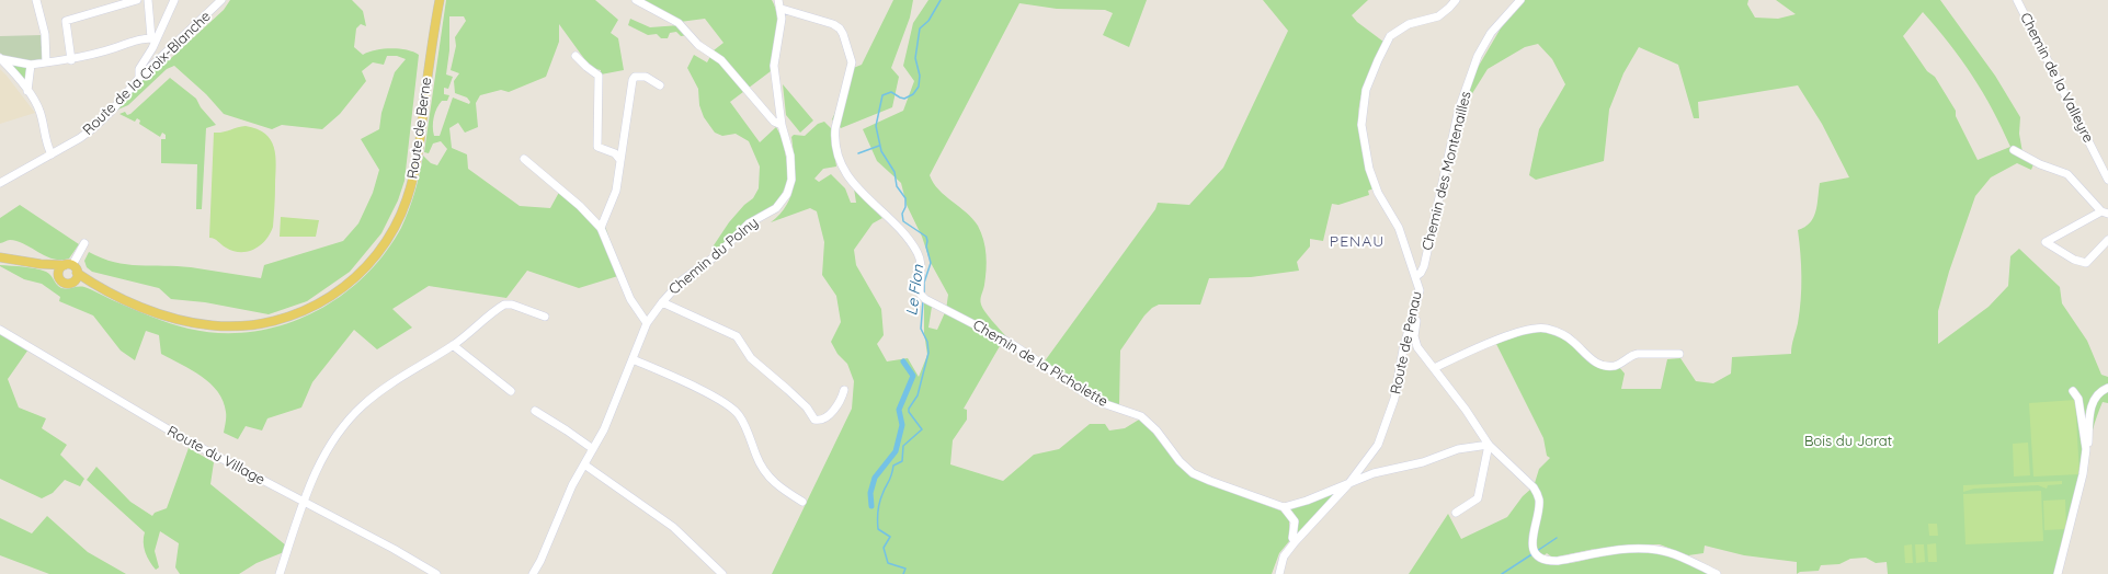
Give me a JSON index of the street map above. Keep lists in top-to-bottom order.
{
  "streets": {
    "main road": ["Route de Berne"],
    "street": [
      "Route de la Croix-Blanche",
      "Chemin de la Valleyre",
      "Chemin des Montenailles",
      "Chemin du Polny",
      "Route de Penau",
      "Chemin de la Picholette",
      "Route du Village"
    ]
  },
  "crossings": [
    ["Chemin des Montenailles", "Route de Penau"],
    ["Chemin du Polny", "Chemin de la Picholette"]
  ],
  "districts": ["PENAU"],
  "water": ["Le Flon"],
  "parks": ["Bois du Jorat"]
}
